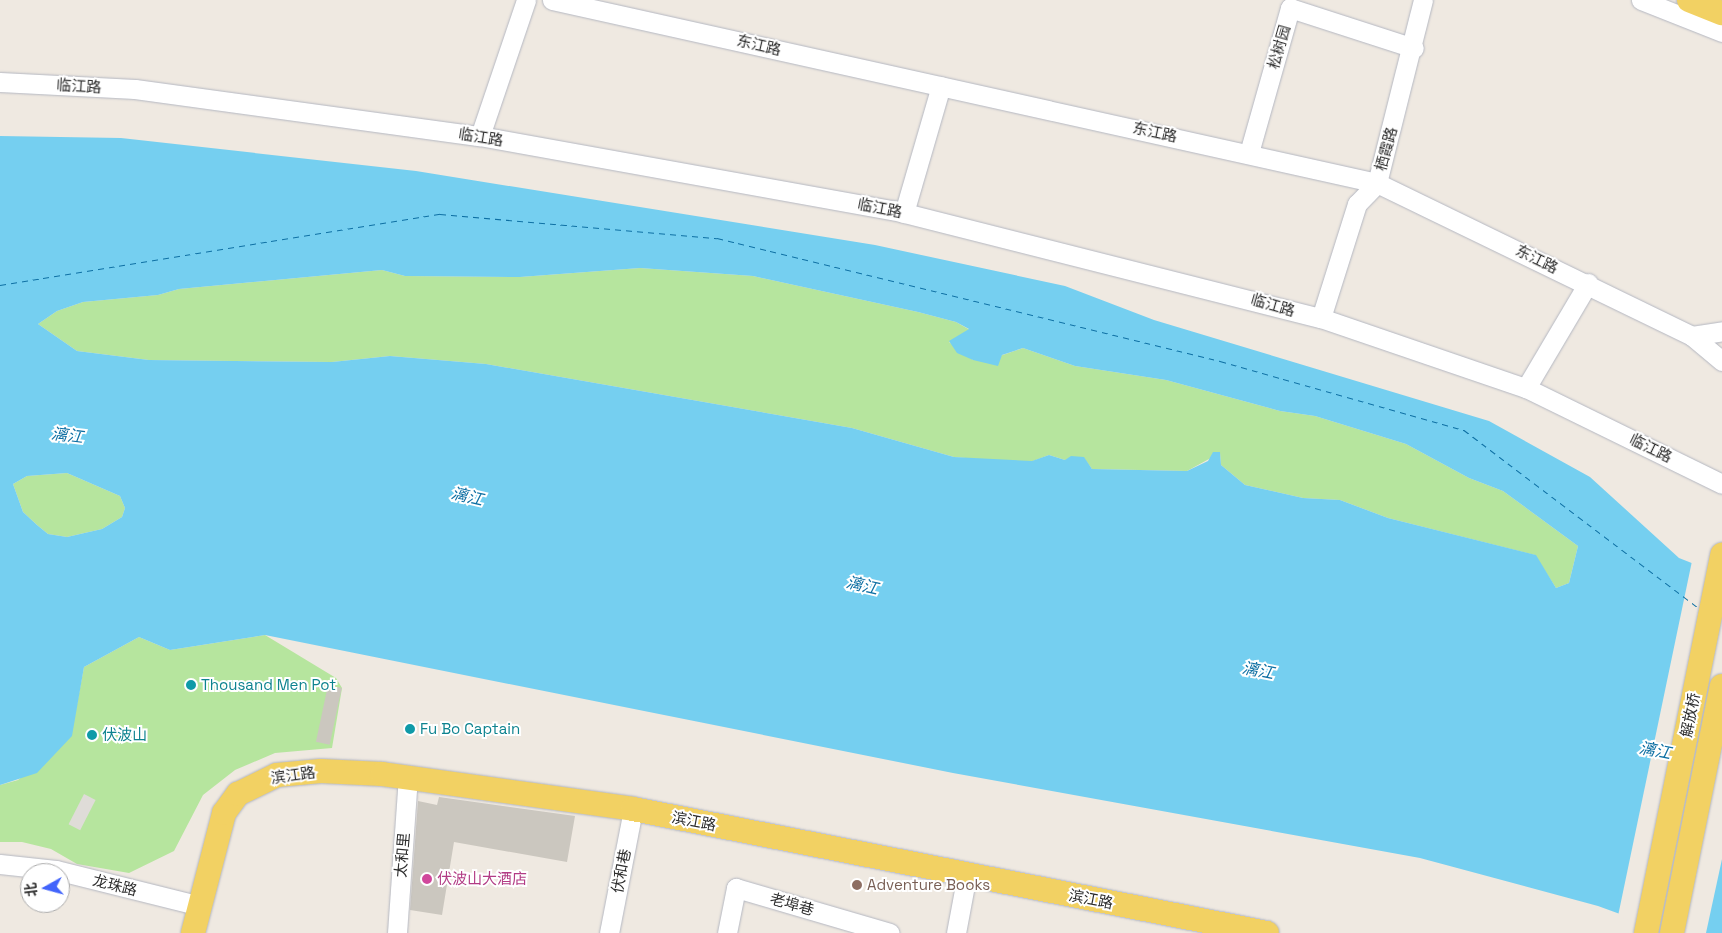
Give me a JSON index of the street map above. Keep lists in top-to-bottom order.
{
  "streets": {
    "main road": ["解放桥", "滨江路"],
    "street": [
      "东江路",
      "松树园",
      "临江路",
      "栖霞路",
      "太和里",
      "伏和巷",
      "龙珠路",
      "老埠巷"
    ]
  },
  "crossings": [
    ["东江路", "松树园"],
    ["东江路", "栖霞路"],
    ["松树园", "栖霞路"],
    ["临江路", "栖霞路"],
    ["滨江路", "太和里"],
    ["滨江路", "伏和巷"],
    ["滨江路", "龙珠路"]
  ],
  "water": ["漓江"],
  "places": [
    "Thousand Men Pot",
    "Fu Bo Captain",
    "伏波山",
    "伏波山大酒店",
    "Adventure Books"
  ],
  "north": "left"
}
